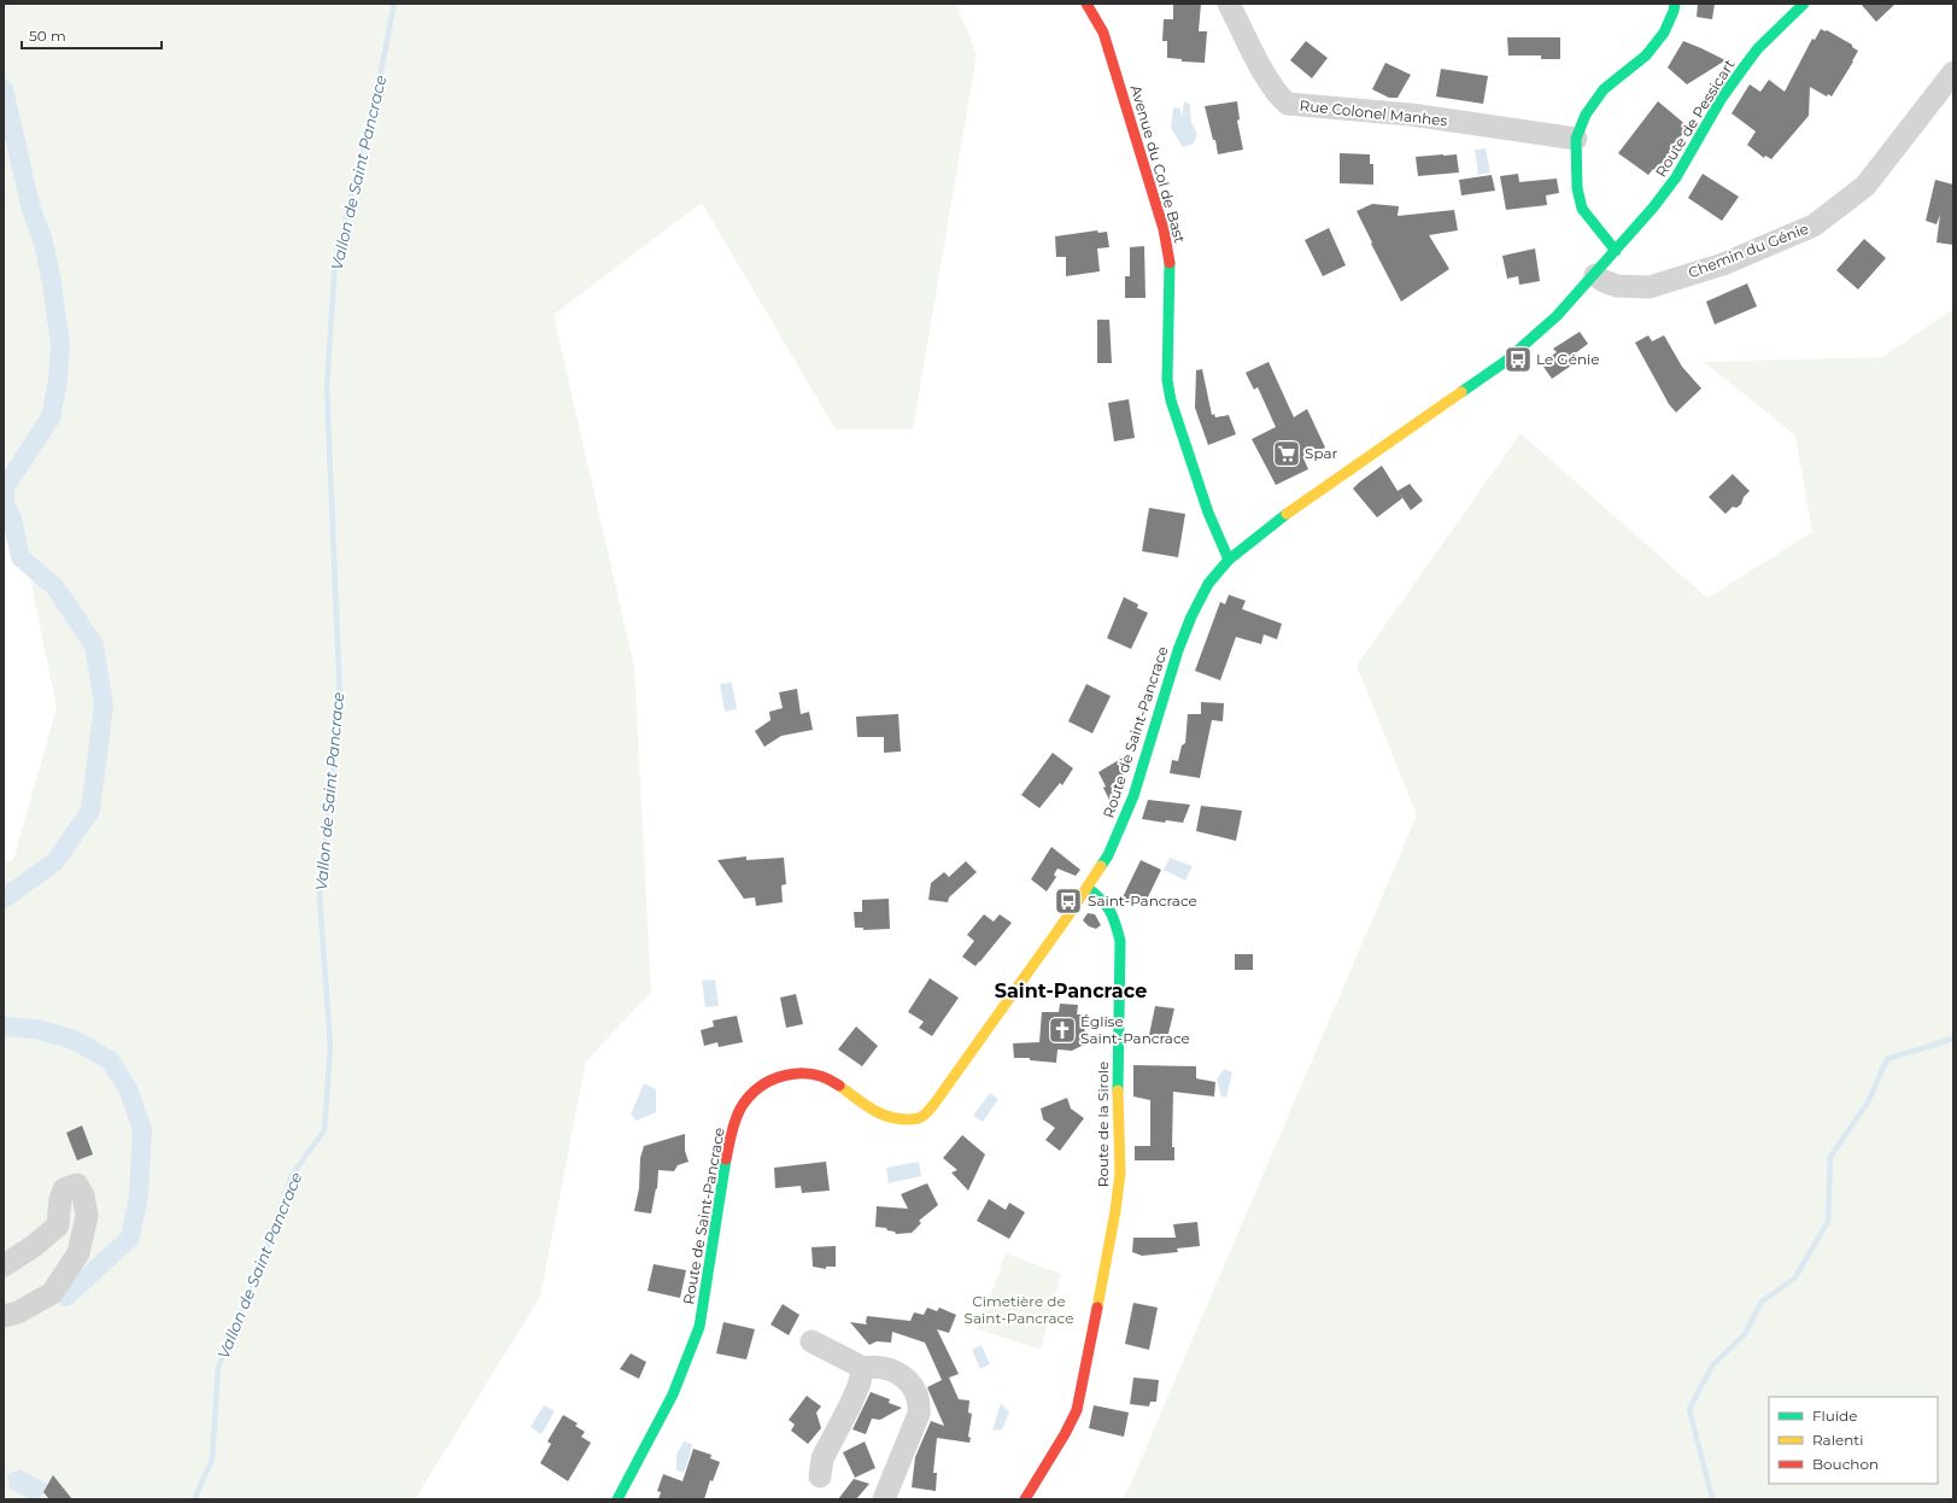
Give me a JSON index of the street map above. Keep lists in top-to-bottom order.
{
  "streets": {
    "street": [
      "Rue Colonel Manhes",
      "Route de Pessicart",
      "Avenue du Col de Bast",
      "Chemin du Génie",
      "Route de Saint-Pancrace",
      "Route de la Sirole"
    ]
  },
  "crossings": [
    ["Route de Pessicart", "Route de Saint-Pancrace"],
    ["Avenue du Col de Bast", "Route de Saint-Pancrace"],
    ["Chemin du Génie", "Route de Saint-Pancrace"],
    ["Route de Saint-Pancrace", "Route de la Sirole"]
  ],
  "districts": ["Saint-Pancrace"],
  "water": ["Vallon de Saint Pancrace"],
  "parks": ["Cimetière de Saint-Pancrace"],
  "places": {
    "bus stop": ["Le Génie", "Saint-Pancrace"],
    "supermarket": ["Spar"],
    "church": ["Église Saint-Pancrace"]
  },
  "legend": ["Fluide", "Ralenti", "Bouchon"],
  "scale_bar": "50 m"
}
